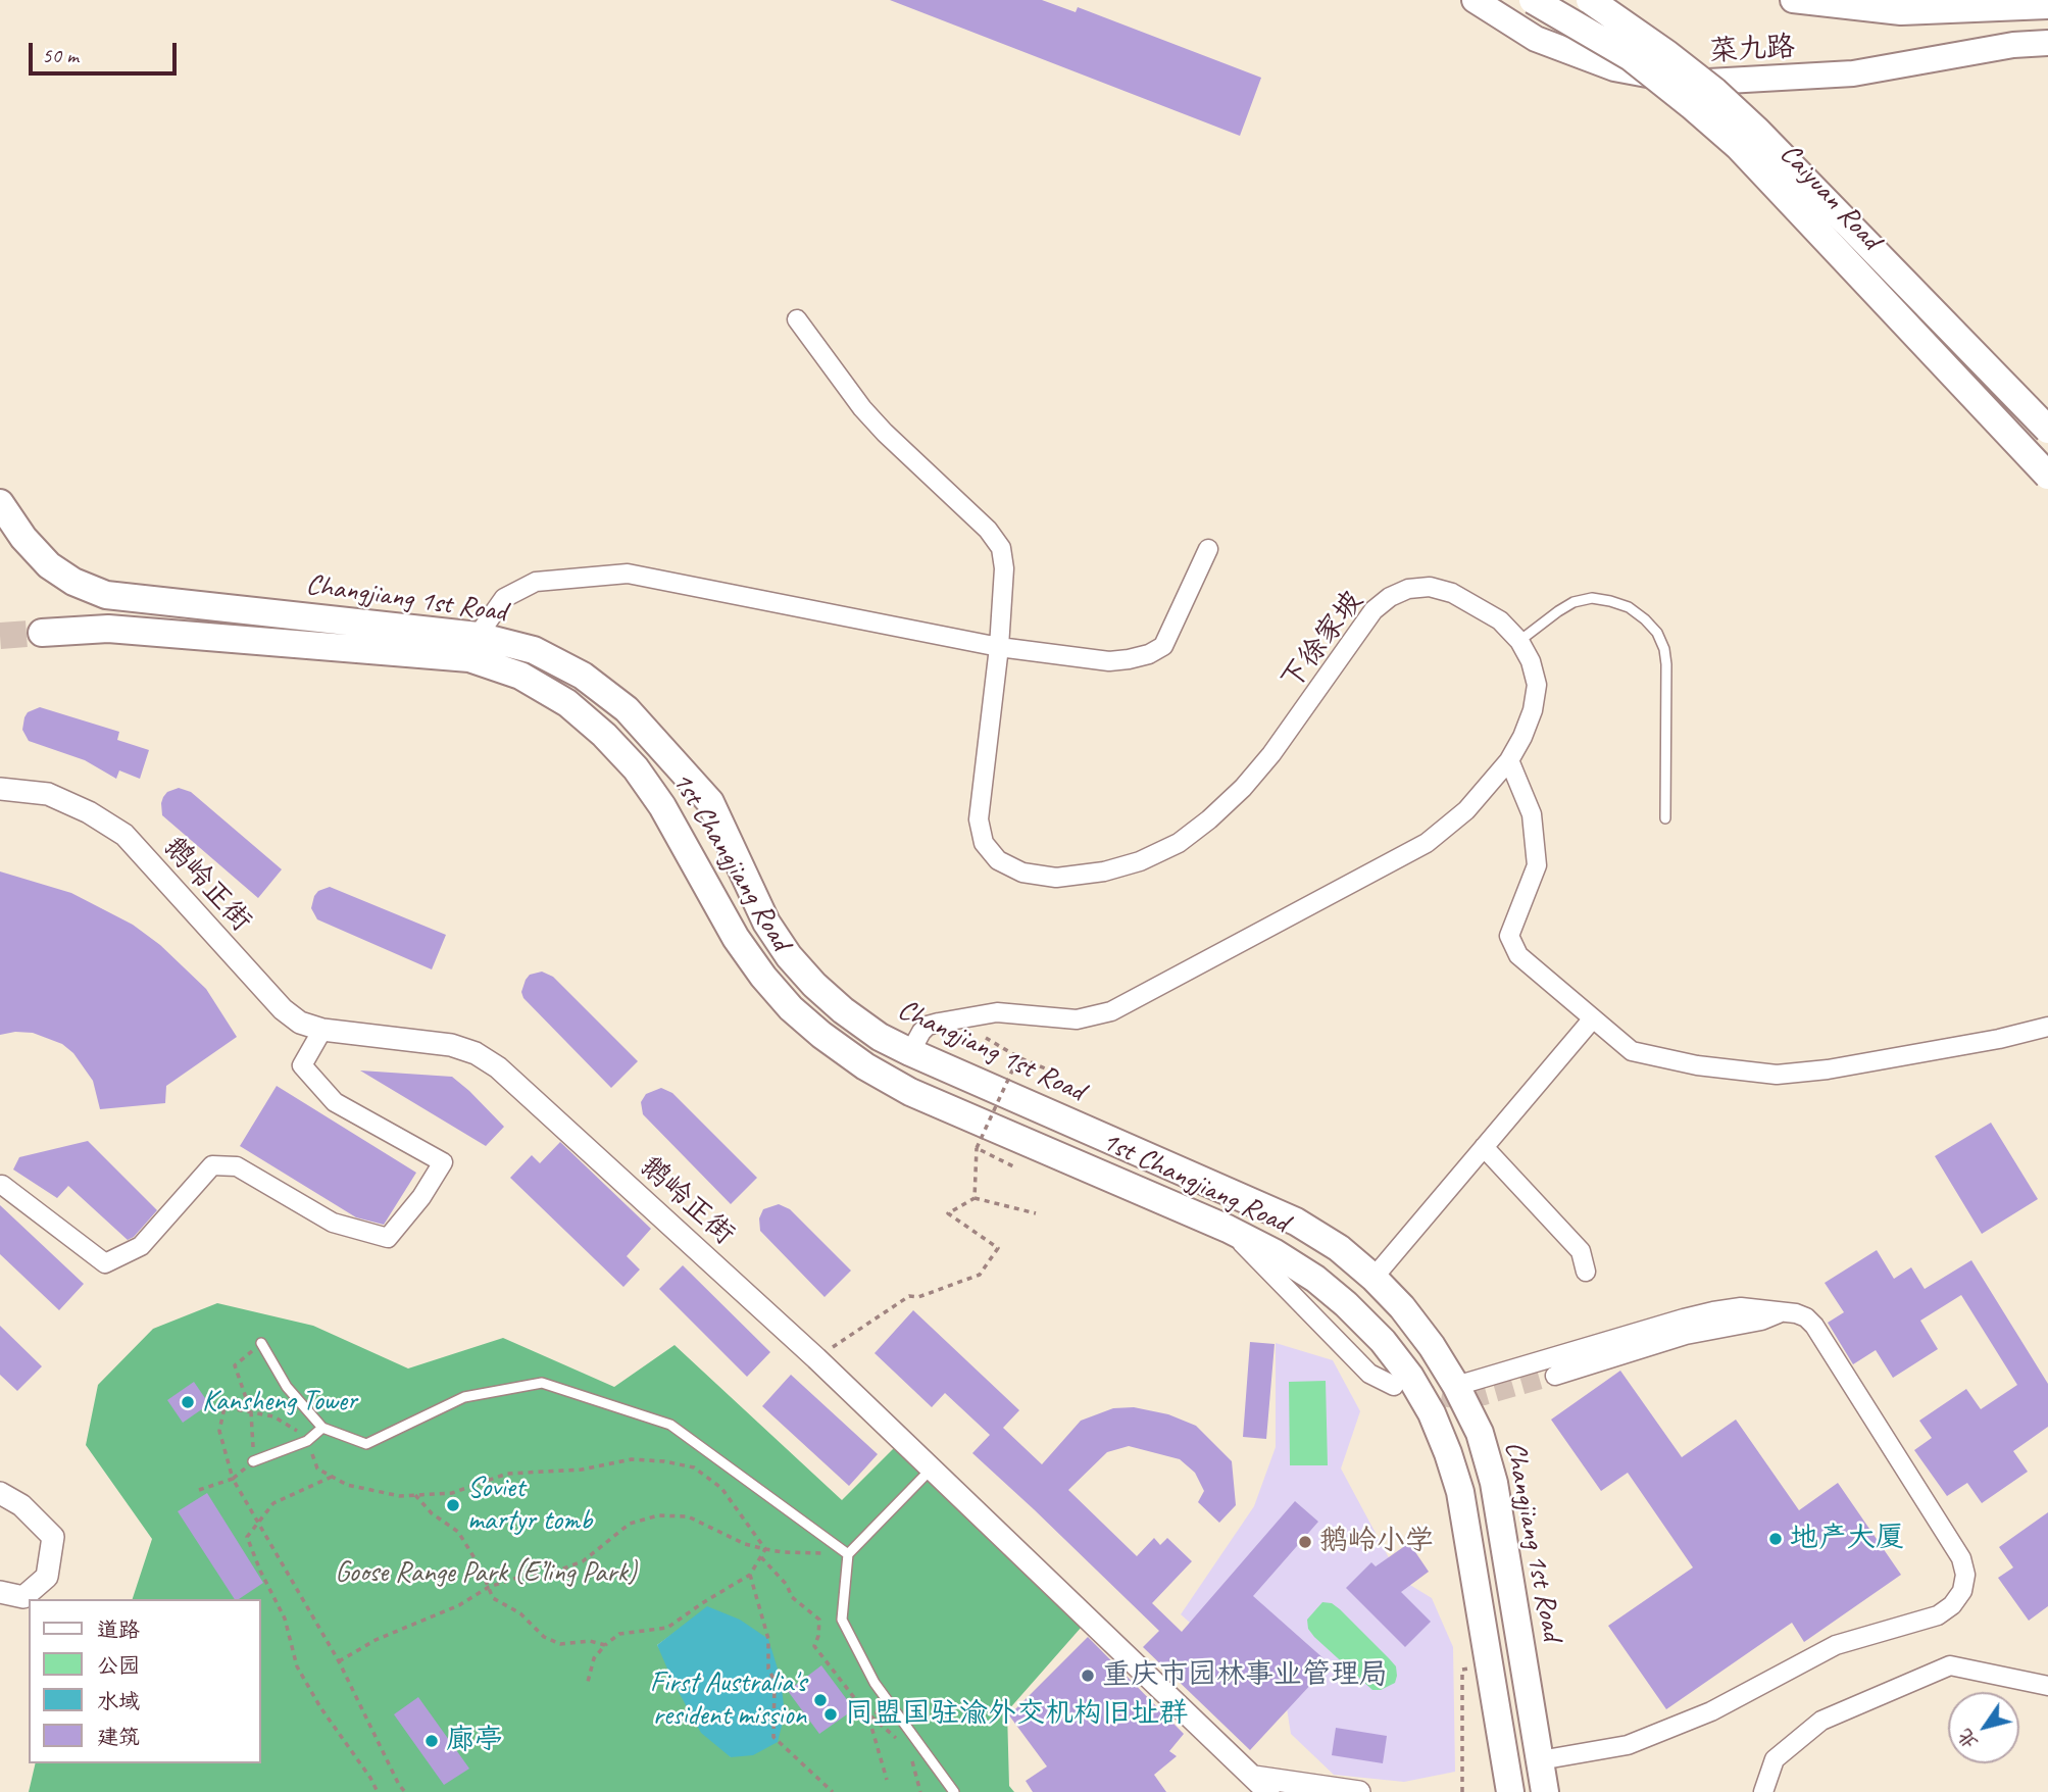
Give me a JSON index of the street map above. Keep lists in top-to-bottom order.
{
  "streets": {
    "main road": [
      "菜九路",
      "Caiyuan Road",
      "Changjiang 1st Road",
      "1st Changjiang Road"
    ],
    "street": ["下徐家坡", "鹅岭正街"]
  },
  "crossings": [
    ["Changjiang 1st Road", "下徐家坡"],
    ["Changjiang 1st Road", "1st Changjiang Road"]
  ],
  "parks": ["Goose Range Park (E’ling Park)"],
  "places": [
    "Kansheng Tower",
    "Soviet martyr tomb",
    "地产大厦",
    "鹅岭小学",
    "重庆市园林事业管理局",
    "First Australia's resident mission",
    "同盟国驻渝外交机构旧址群",
    "廊亭"
  ],
  "legend": [
    "道路",
    "公园",
    "水域",
    "建筑"
  ],
  "scale_bar": "50 m",
  "north": "bottom left"
}
